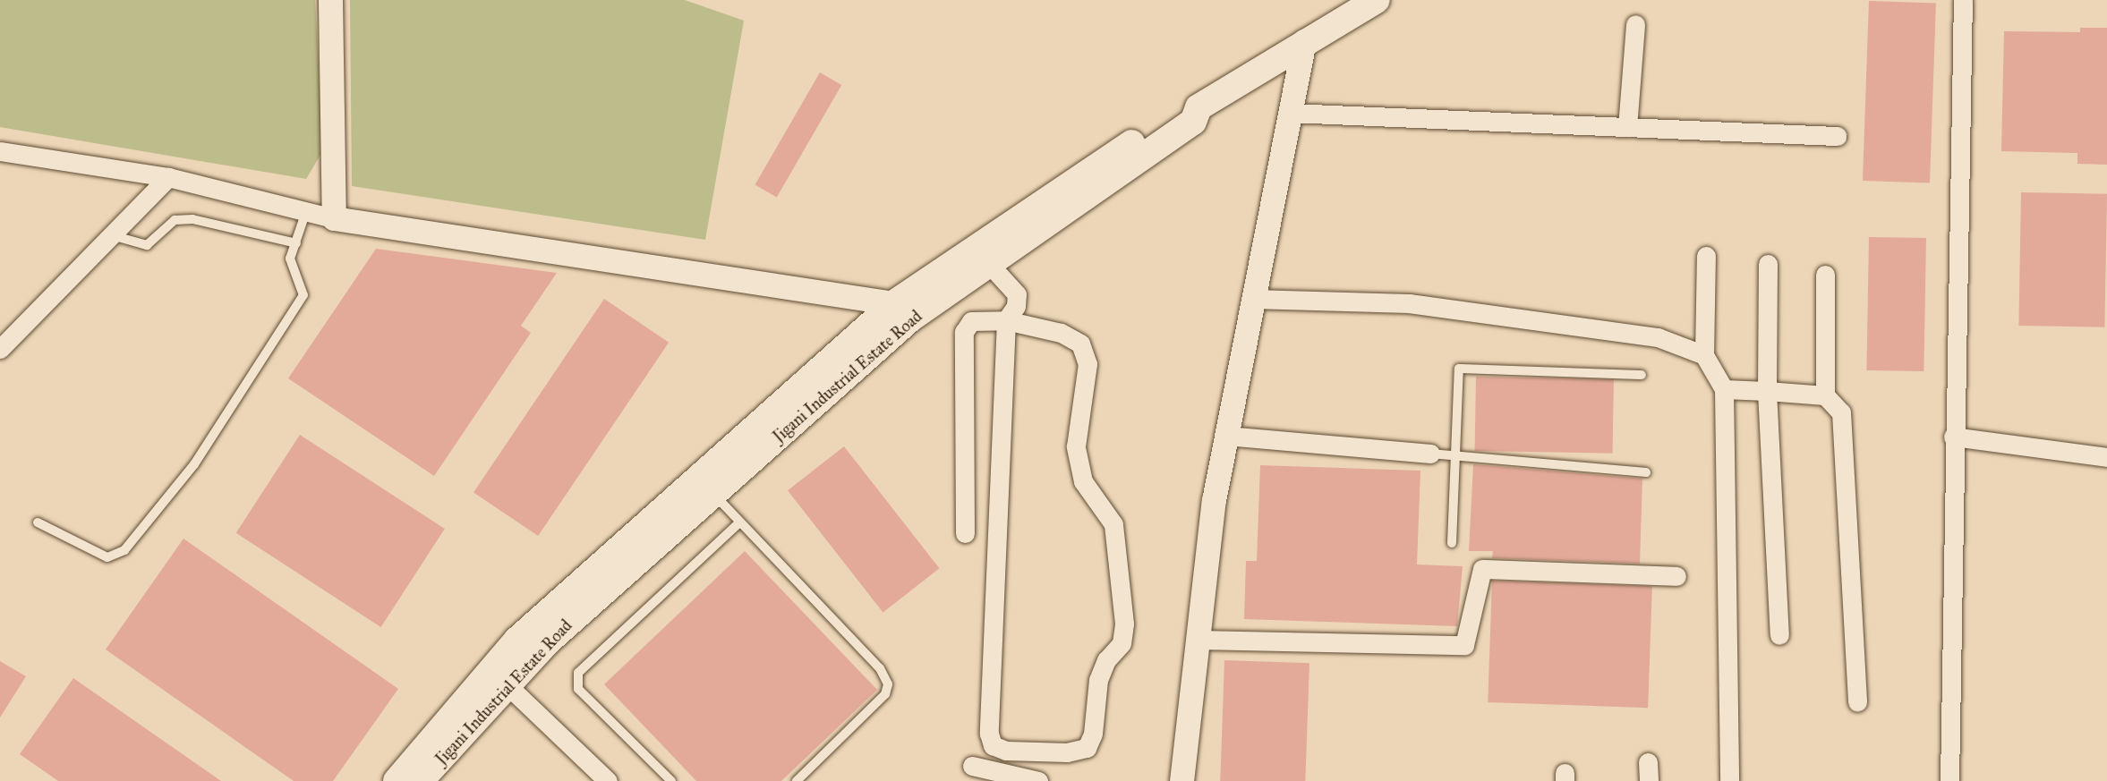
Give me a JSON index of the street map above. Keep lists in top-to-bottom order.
{
  "streets": {
    "main road": ["Jigani Industrial Estate Road"]
  }
}
